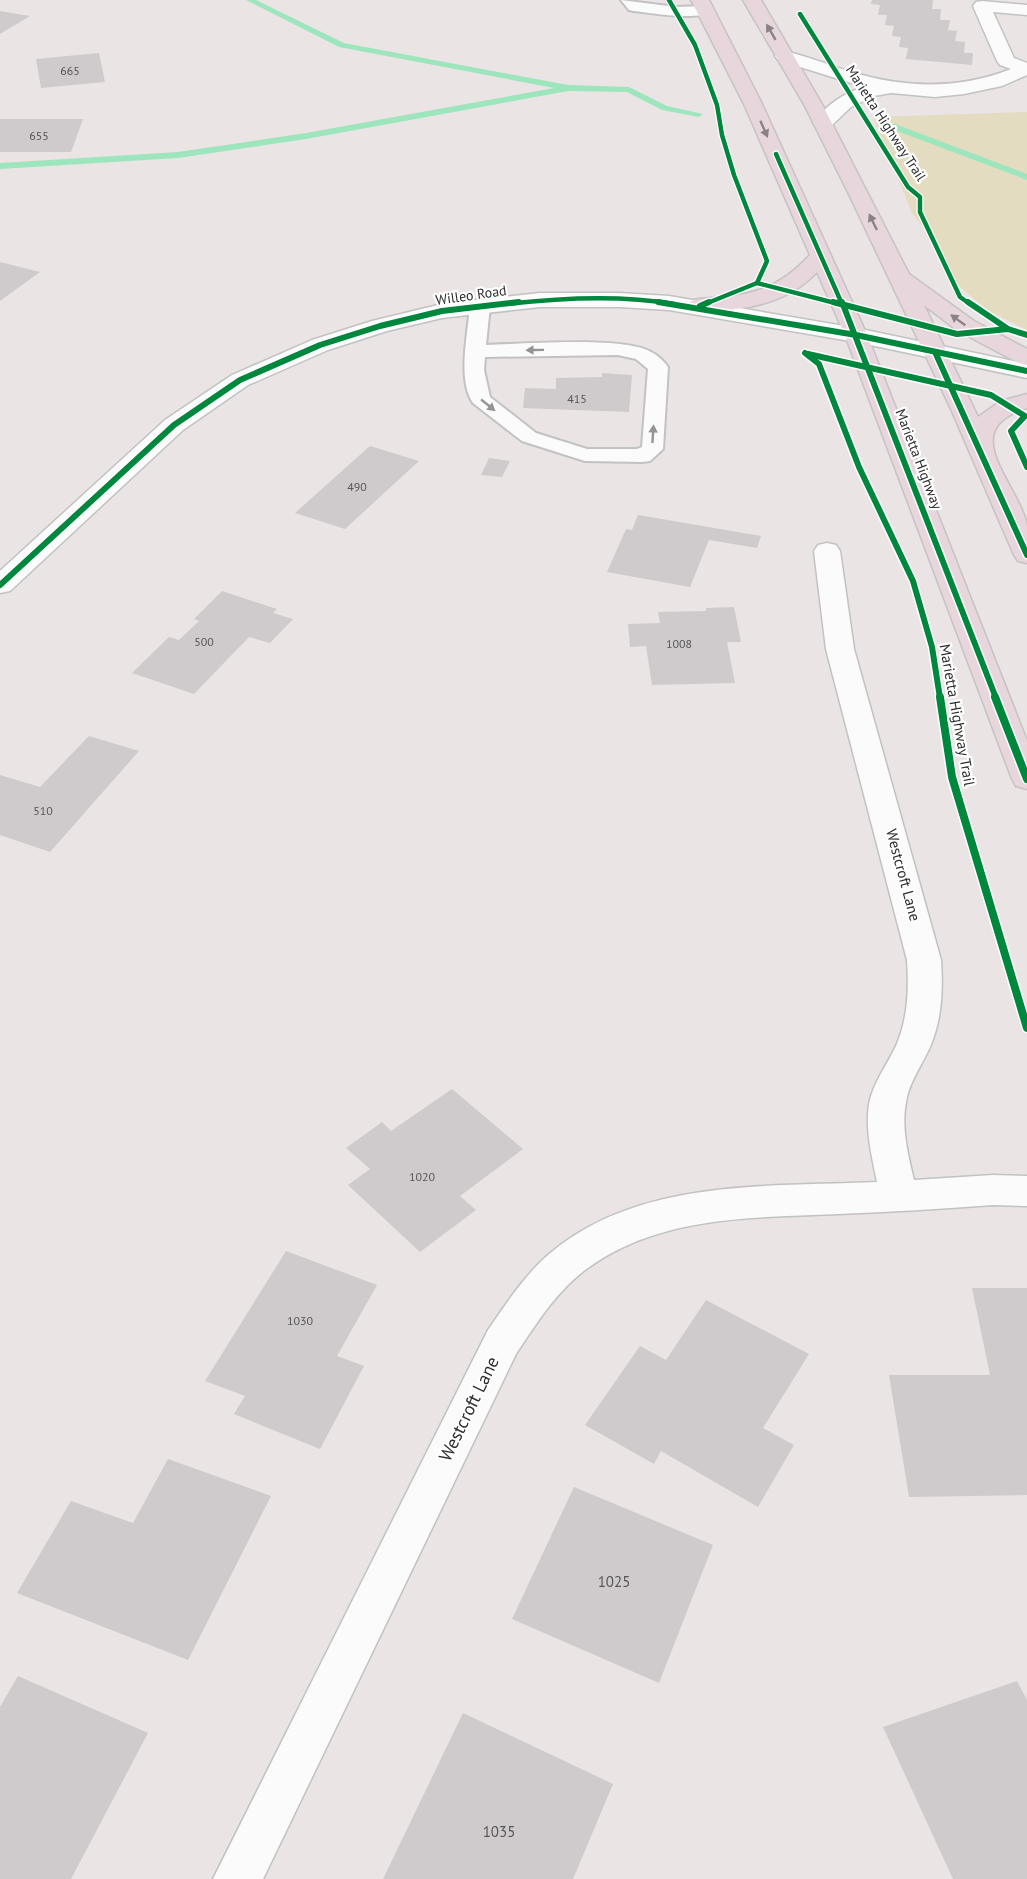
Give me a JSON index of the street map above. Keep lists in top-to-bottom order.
{
  "streets": {
    "highway": ["Marietta Highway"],
    "street": ["Willeo Road", "Westcroft Lane"],
    "cycle path": ["Marietta Highway Trail"]
  },
  "crossings": [
    ["Willeo Road", "Marietta Highway"]
  ],
  "house_numbers": [
    "665",
    "655",
    "415",
    "490",
    "500",
    "1008",
    "510",
    "1020",
    "1030",
    "1025",
    "1035"
  ]
}
